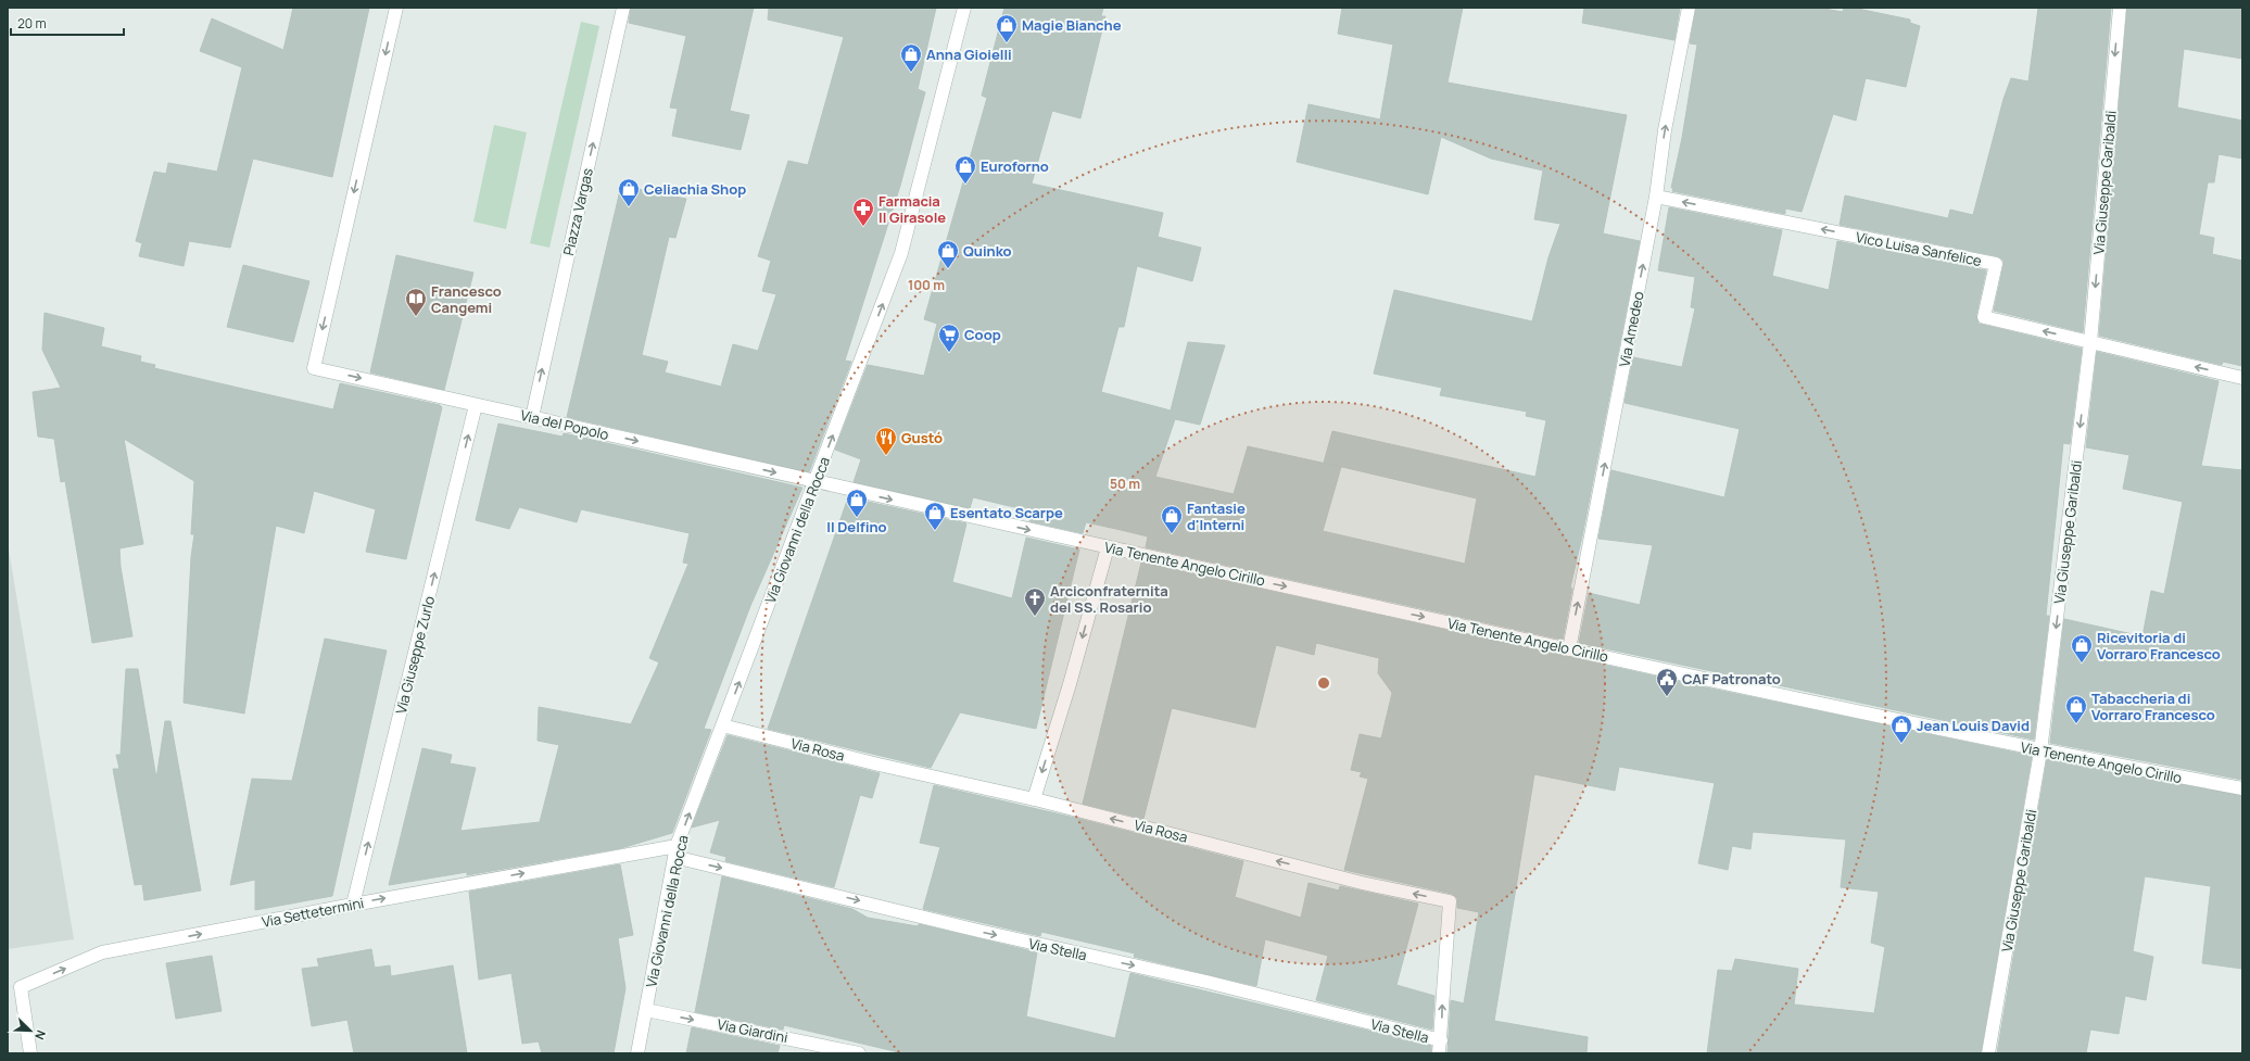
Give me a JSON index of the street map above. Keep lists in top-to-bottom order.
{
  "streets": {
    "street": [
      "Via Giuseppe Garibaldi",
      "Piazza Vargas",
      "Vico Luisa Sanfelice",
      "Via Amedeo",
      "Via del Popolo",
      "Via Giovanni della Rocca",
      "Via Tenente Angelo Cirillo",
      "Via Giuseppe Zurlo",
      "Via Rosa",
      "Via Settetermini",
      "Via Stella",
      "Via Giardini"
    ]
  },
  "crossings": [
    ["Via Giuseppe Garibaldi", "Vico Luisa Sanfelice"],
    ["Via Giuseppe Garibaldi", "Via Tenente Angelo Cirillo"],
    ["Piazza Vargas", "Via del Popolo"],
    ["Vico Luisa Sanfelice", "Via Amedeo"],
    ["Via Amedeo", "Via Tenente Angelo Cirillo"],
    ["Via del Popolo", "Via Giovanni della Rocca"],
    ["Via del Popolo", "Via Tenente Angelo Cirillo"],
    ["Via del Popolo", "Via Giuseppe Zurlo"],
    ["Via Giovanni della Rocca", "Via Tenente Angelo Cirillo"],
    ["Via Giovanni della Rocca", "Via Rosa"],
    ["Via Giovanni della Rocca", "Via Settetermini"],
    ["Via Giovanni della Rocca", "Via Stella"],
    ["Via Giovanni della Rocca", "Via Giardini"],
    ["Via Giuseppe Zurlo", "Via Settetermini"],
    ["Via Rosa", "Via Stella"],
    ["Via Settetermini", "Via Stella"]
  ],
  "one_way": [
    "Via Giuseppe Garibaldi",
    "Piazza Vargas",
    "Vico Luisa Sanfelice",
    "Via Amedeo",
    "Via Giovanni della Rocca",
    "Via Tenente Angelo Cirillo",
    "Via Giuseppe Zurlo",
    "Via Rosa",
    "Via Settetermini",
    "Via Stella",
    "Via Giardini"
  ],
  "places": {
    "shop": [
      "Magie Bianche",
      "Anna Gioielli",
      "Euroforno",
      "Celiachia Shop",
      "Quinko",
      "Il Delfino",
      "Esentato Scarpe",
      "Fantasie d'Interni",
      "Ricevitoria di Vorraro Francesco",
      "Tabaccheria di Vorraro Francesco",
      "Jean Louis David"
    ],
    "pharmacy": ["Farmacia Il Girasole"],
    "library": ["Francesco Cangemi"],
    "supermarket": ["Coop"],
    "restaurant": ["Gustó"],
    "church": ["Arciconfraternita del SS. Rosario"],
    "public building": ["CAF Patronato"]
  },
  "scale_bar": "20 m",
  "north": "bottom right",
  "rings": ["100 m", "50 m"]
}
